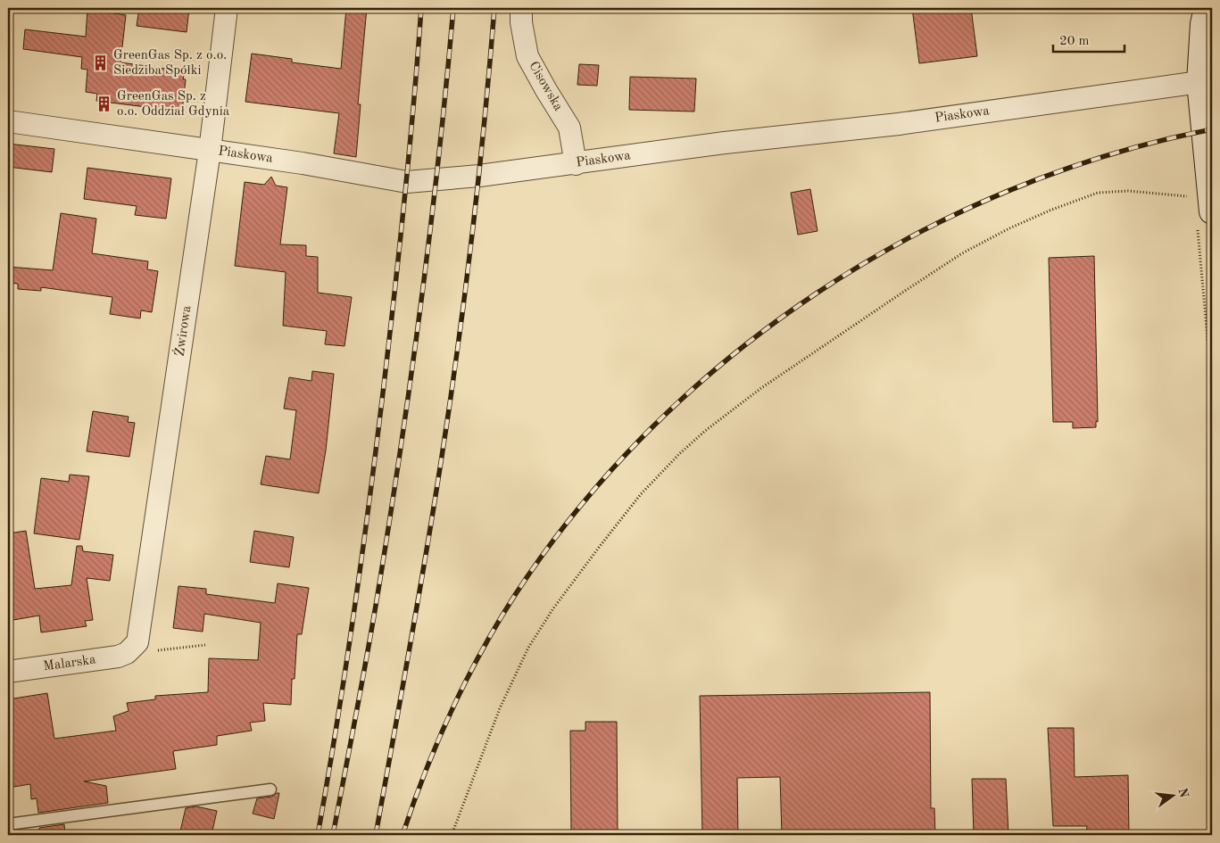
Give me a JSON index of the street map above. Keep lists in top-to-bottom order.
{
  "streets": {
    "street": [
      "Cisowska",
      "Piaskowa",
      "Żwirowa",
      "Malarska"
    ]
  },
  "crossings": [
    ["Cisowska", "Piaskowa"],
    ["Piaskowa", "Żwirowa"],
    ["Żwirowa", "Malarska"]
  ],
  "places": {
    "building": ["GreenGas Sp. z o.o. Siedziba Spółki", "GreenGas Sp. z o.o. Oddział Gdynia"]
  },
  "scale_bar": "20 m",
  "north": "right"
}
